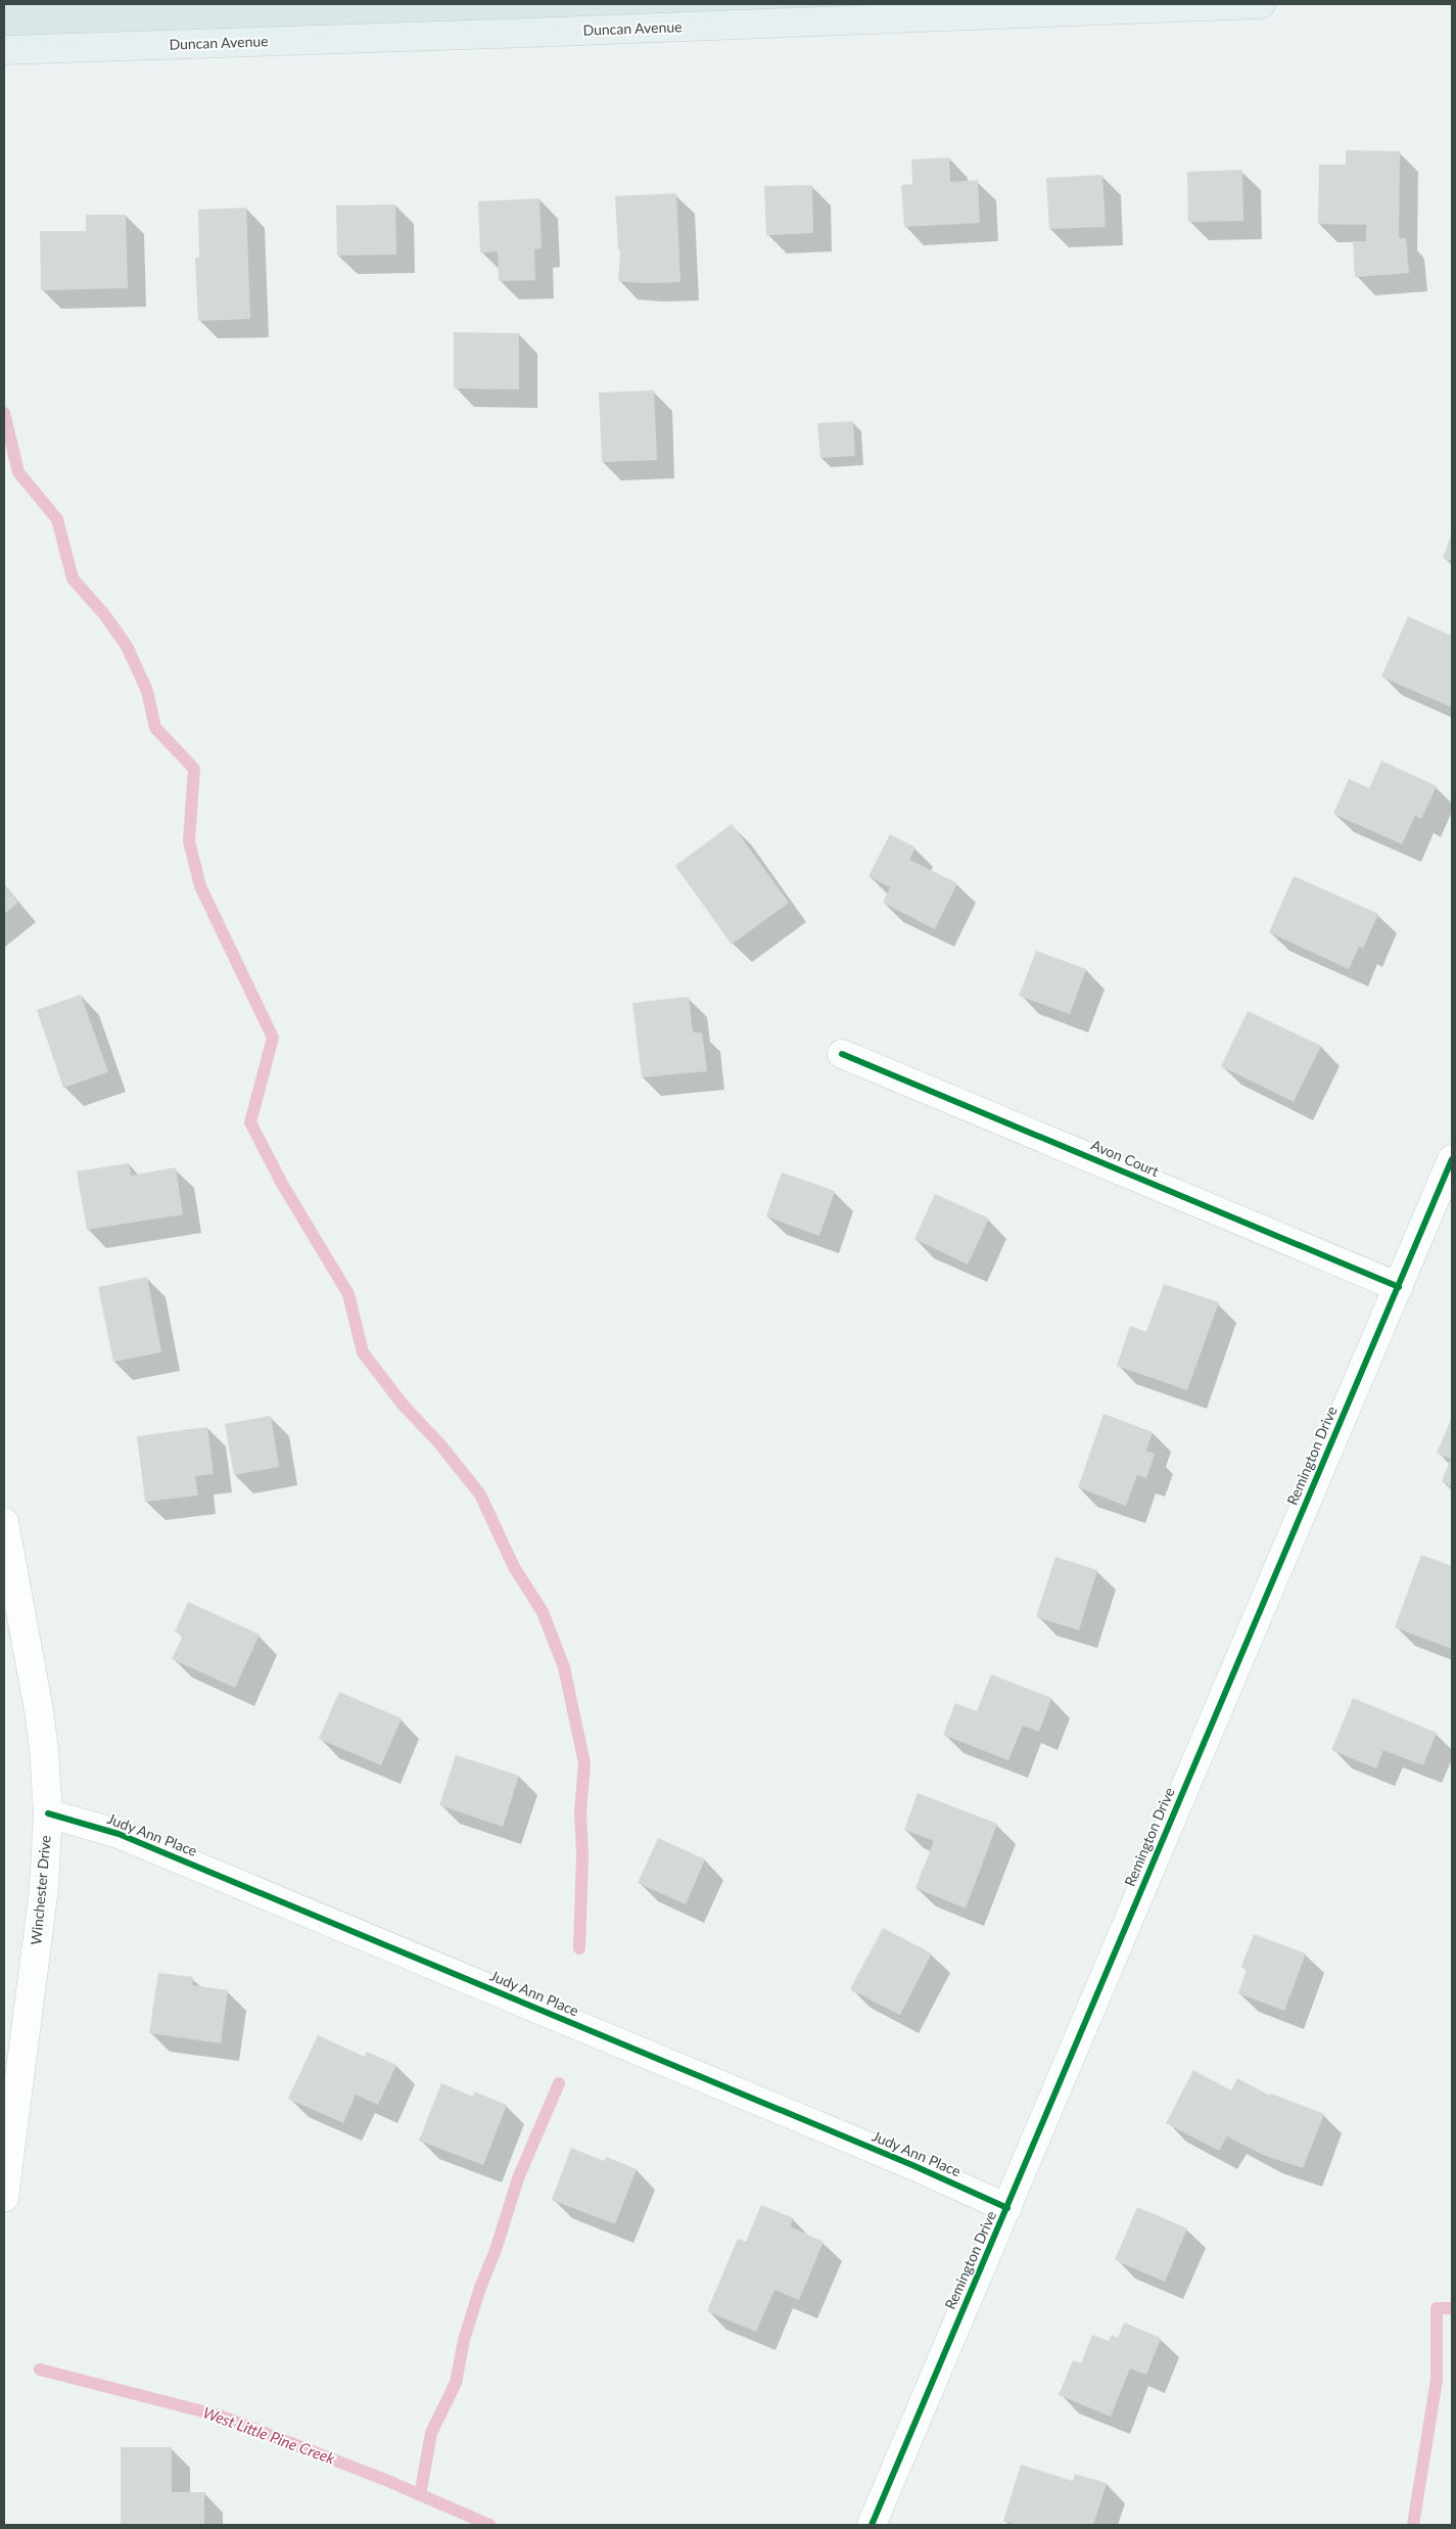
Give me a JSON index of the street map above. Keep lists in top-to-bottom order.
{
  "streets": {
    "main road": ["Duncan Avenue"],
    "street": [
      "Avon Court",
      "Remington Drive",
      "Judy Ann Place",
      "Winchester Drive"
    ]
  },
  "crossings": [
    ["Avon Court", "Remington Drive"],
    ["Remington Drive", "Judy Ann Place"],
    ["Judy Ann Place", "Winchester Drive"]
  ],
  "water": ["West Little Pine Creek"]
}
